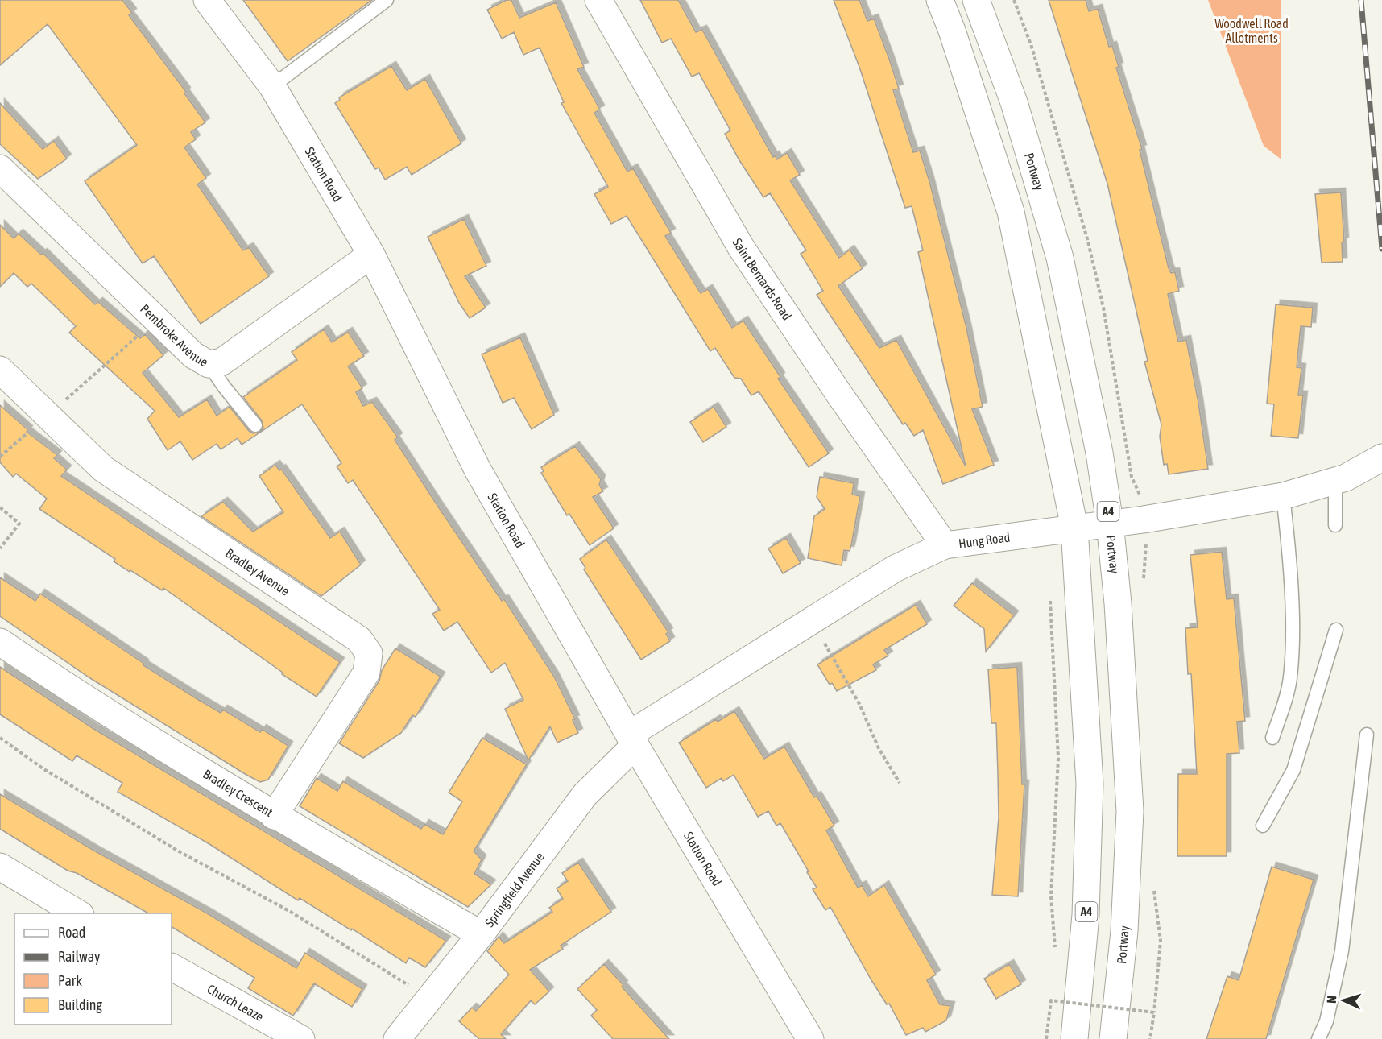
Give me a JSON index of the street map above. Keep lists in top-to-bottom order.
{
  "streets": {
    "main road": [
      "Portway",
      "Station Road",
      "Saint Bernards Road",
      "Pembroke Avenue",
      "A4",
      "Hung Road",
      "Bradley Avenue",
      "Bradley Crescent",
      "Springfield Avenue",
      "Church Leaze"
    ]
  },
  "crossings": [
    ["Portway", "Hung Road"],
    ["Station Road", "Pembroke Avenue"],
    ["Station Road", "Hung Road"],
    ["Station Road", "Springfield Avenue"],
    ["Saint Bernards Road", "Hung Road"],
    ["A4", "Hung Road"],
    ["Hung Road", "Springfield Avenue"],
    ["Bradley Avenue", "Bradley Crescent"],
    ["Bradley Crescent", "Springfield Avenue"]
  ],
  "parks": ["Woodwell Road Allotments"],
  "legend": [
    "Road",
    "Railway",
    "Park",
    "Building"
  ],
  "north": "left"
}
